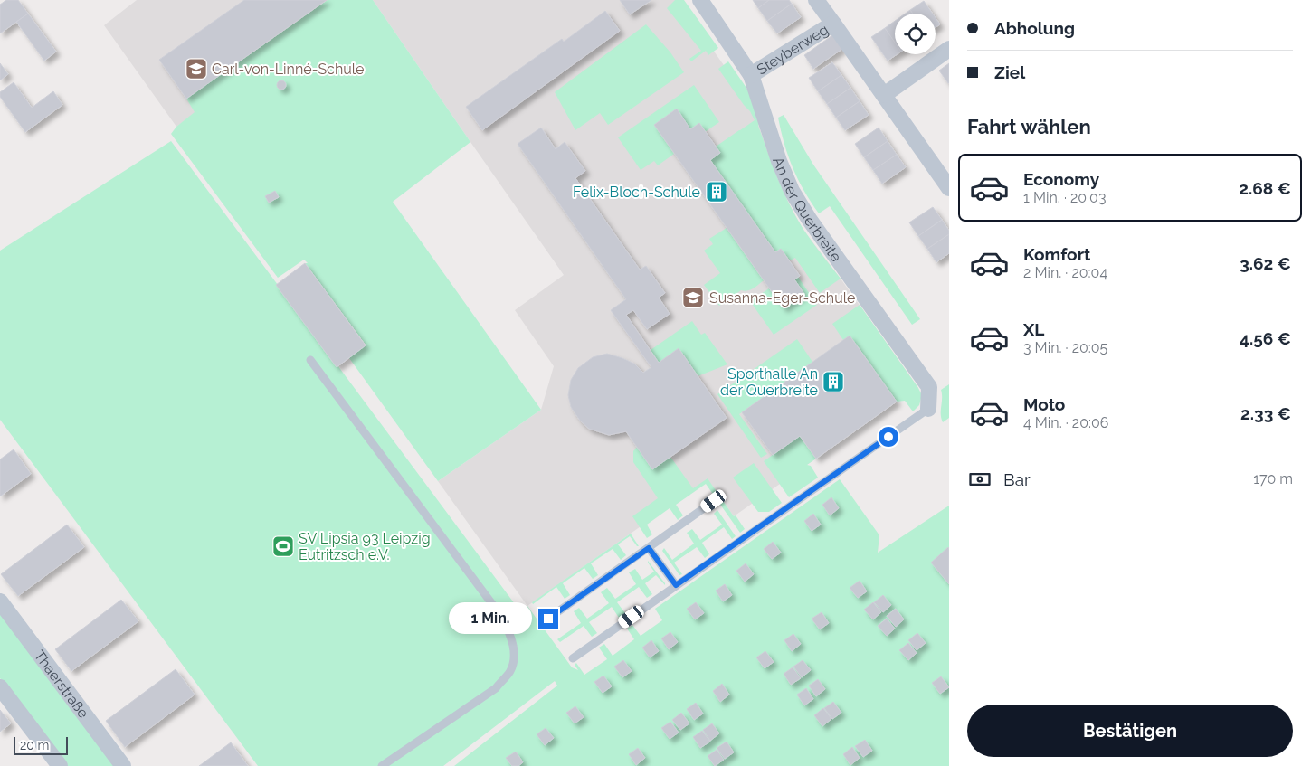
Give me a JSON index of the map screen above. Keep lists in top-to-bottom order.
{
  "streets": {
    "street": ["Steyberweg", "An der Querbreite", "Thaerstraße"]
  },
  "crossings": [
    ["Steyberweg", "An der Querbreite"]
  ],
  "places": {
    "school or university": ["Carl-von-Linné-Schule", "Susanna-Eger-Schule"],
    "building": ["Felix-Bloch-Schule", "Sporthalle An der Querbreite"],
    "sports": ["SV Lipsia 93 Leipzig Eutritzsch e.V."]
  },
  "scale_bar": "20 m",
  "page": {
    "banner": ["Abholung", "Ziel"],
    "heading": "Fahrt wählen",
    "list": [
      {
        "name": "Economy",
        "note": "1 Min. · 20:03",
        "value": "2.68 €"
      },
      {
        "name": "Komfort",
        "note": "2 Min. · 20:04",
        "value": "3.62 €"
      },
      {
        "name": "XL",
        "note": "3 Min. · 20:05",
        "value": "4.56 €"
      },
      {
        "name": "Moto",
        "note": "4 Min. · 20:06",
        "value": "2.33 €"
      }
    ],
    "pay": ["Bar", "170 m"],
    "bubble": "1 Min.",
    "buttons": "Bestätigen",
    "scale": "20 m"
  }
}
